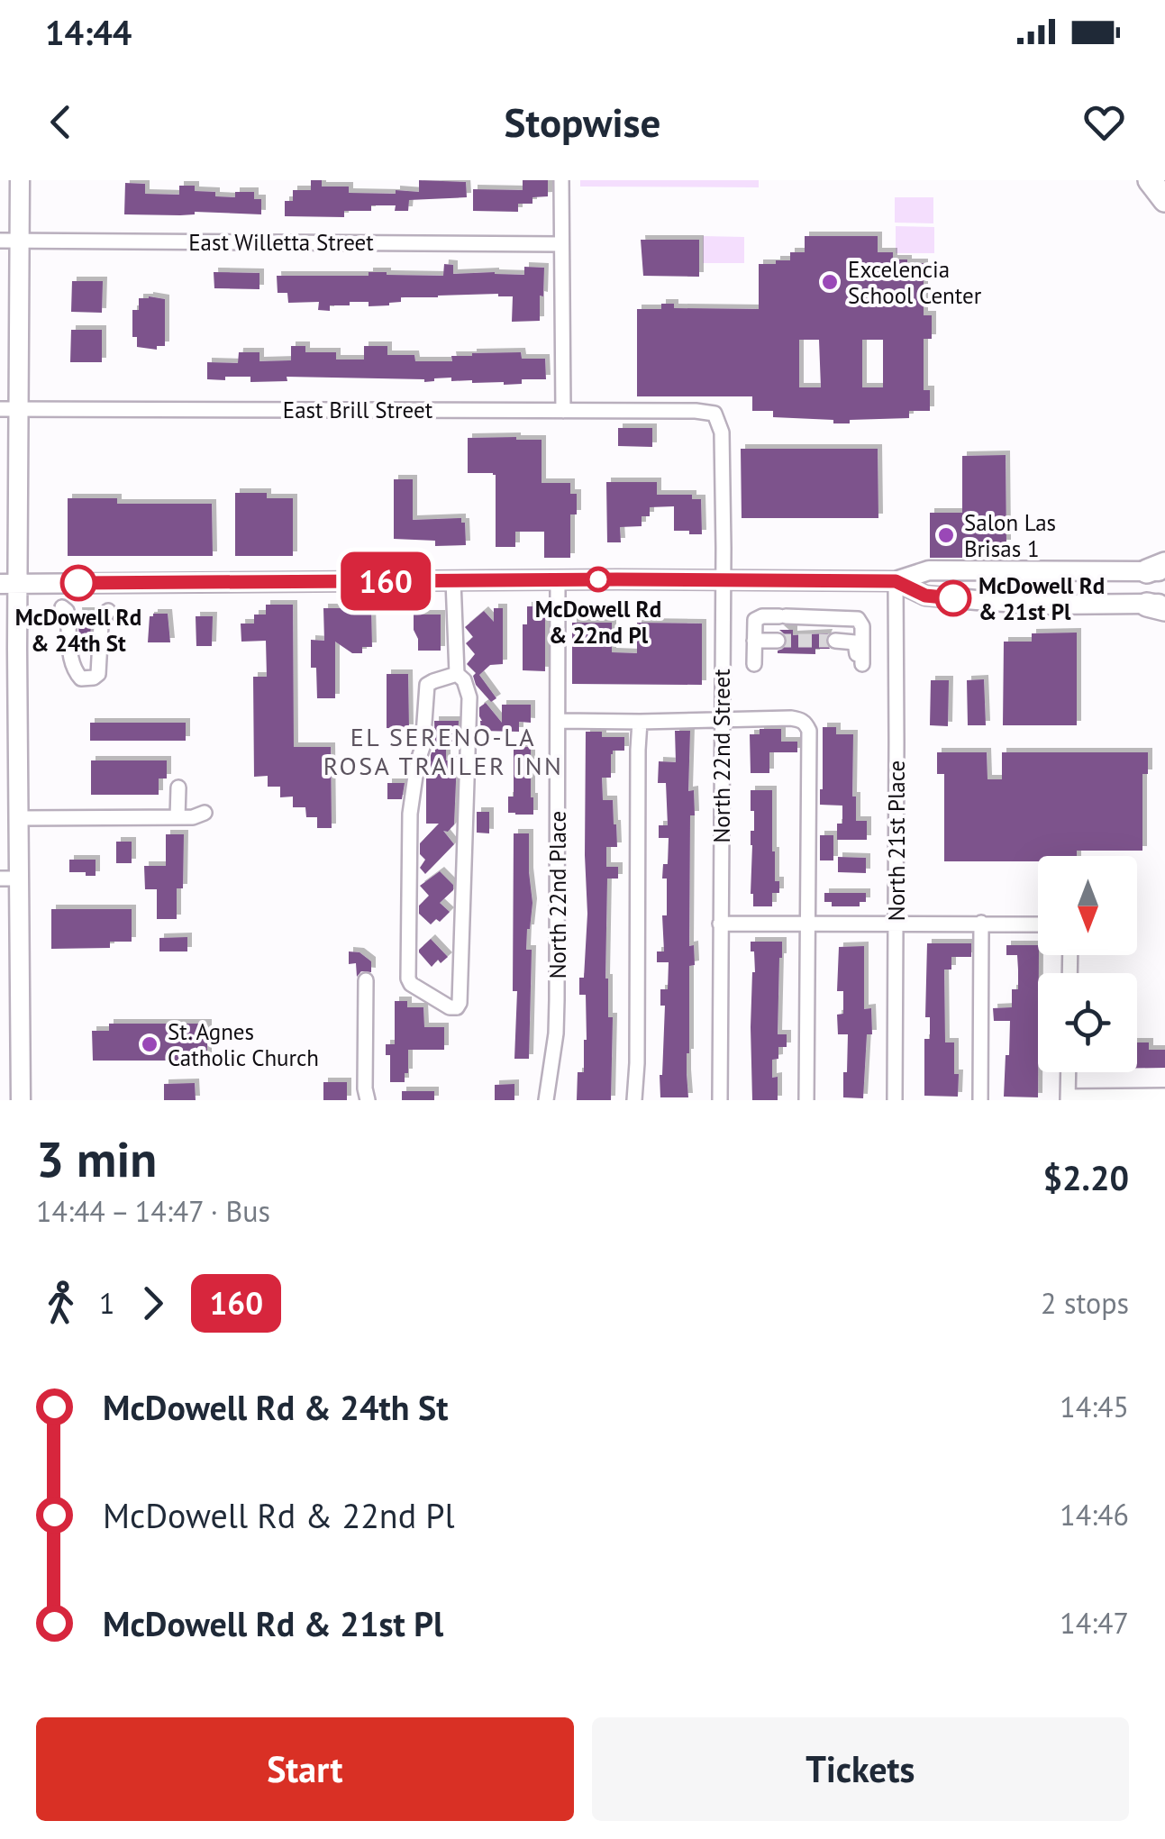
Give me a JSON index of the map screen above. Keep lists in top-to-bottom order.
{
  "streets": {
    "street": [
      "East Willetta Street",
      "East Brill Street",
      "North 22nd Street",
      "North 21st Place",
      "North 22nd Place"
    ]
  },
  "crossings": [
    ["East Brill Street", "North 22nd Street"]
  ],
  "districts": ["EL SERENO-LA ROSA TRAILER INN"],
  "places": [
    "Excelencia School Center",
    "Salon Las Brisas 1",
    "McDowell Rd & 22nd Pl",
    "McDowell Rd & 24th St",
    "McDowell Rd & 21st Pl",
    "St. Agnes Catholic Church"
  ],
  "lines": ["bus line 160"],
  "north": "bottom",
  "page": {
    "status": "14:44",
    "header": "Stopwise",
    "on_map": "160",
    "heading": ["3 min", "14:44 – 14:47 · Bus", "$2.20"],
    "legs": ["1", "160", "2 stops"],
    "list": [
      {
        "name": "McDowell Rd & 24th St",
        "value": "14:45"
      },
      {
        "name": "McDowell Rd & 22nd Pl",
        "value": "14:46"
      },
      {
        "name": "McDowell Rd & 21st Pl",
        "value": "14:47"
      }
    ],
    "buttons": ["Start", "Tickets"]
  }
}
